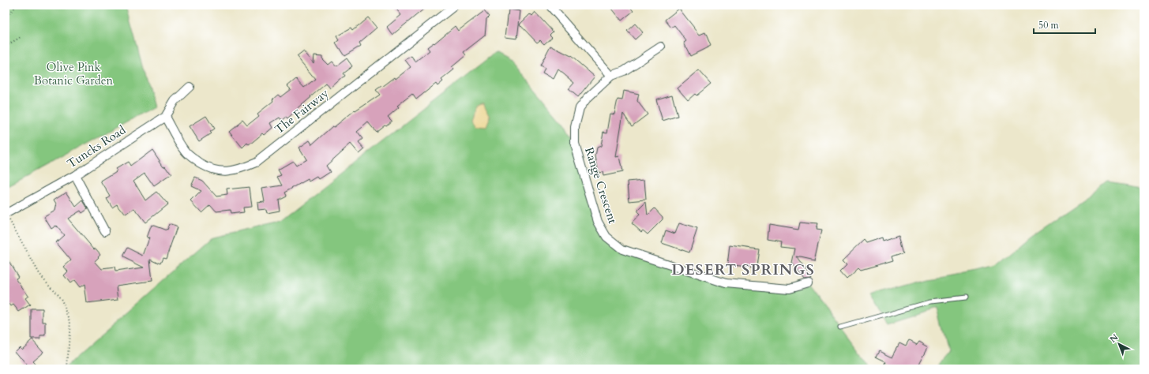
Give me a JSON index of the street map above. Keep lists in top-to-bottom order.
{
  "streets": {
    "street": ["The Fairway", "Tuncks Road", "Range Crescent"]
  },
  "crossings": [
    ["The Fairway", "Tuncks Road"]
  ],
  "districts": ["DESERT SPRINGS"],
  "parks": ["Olive Pink Botanic Garden"],
  "scale_bar": "50 m",
  "north": "top left"
}
